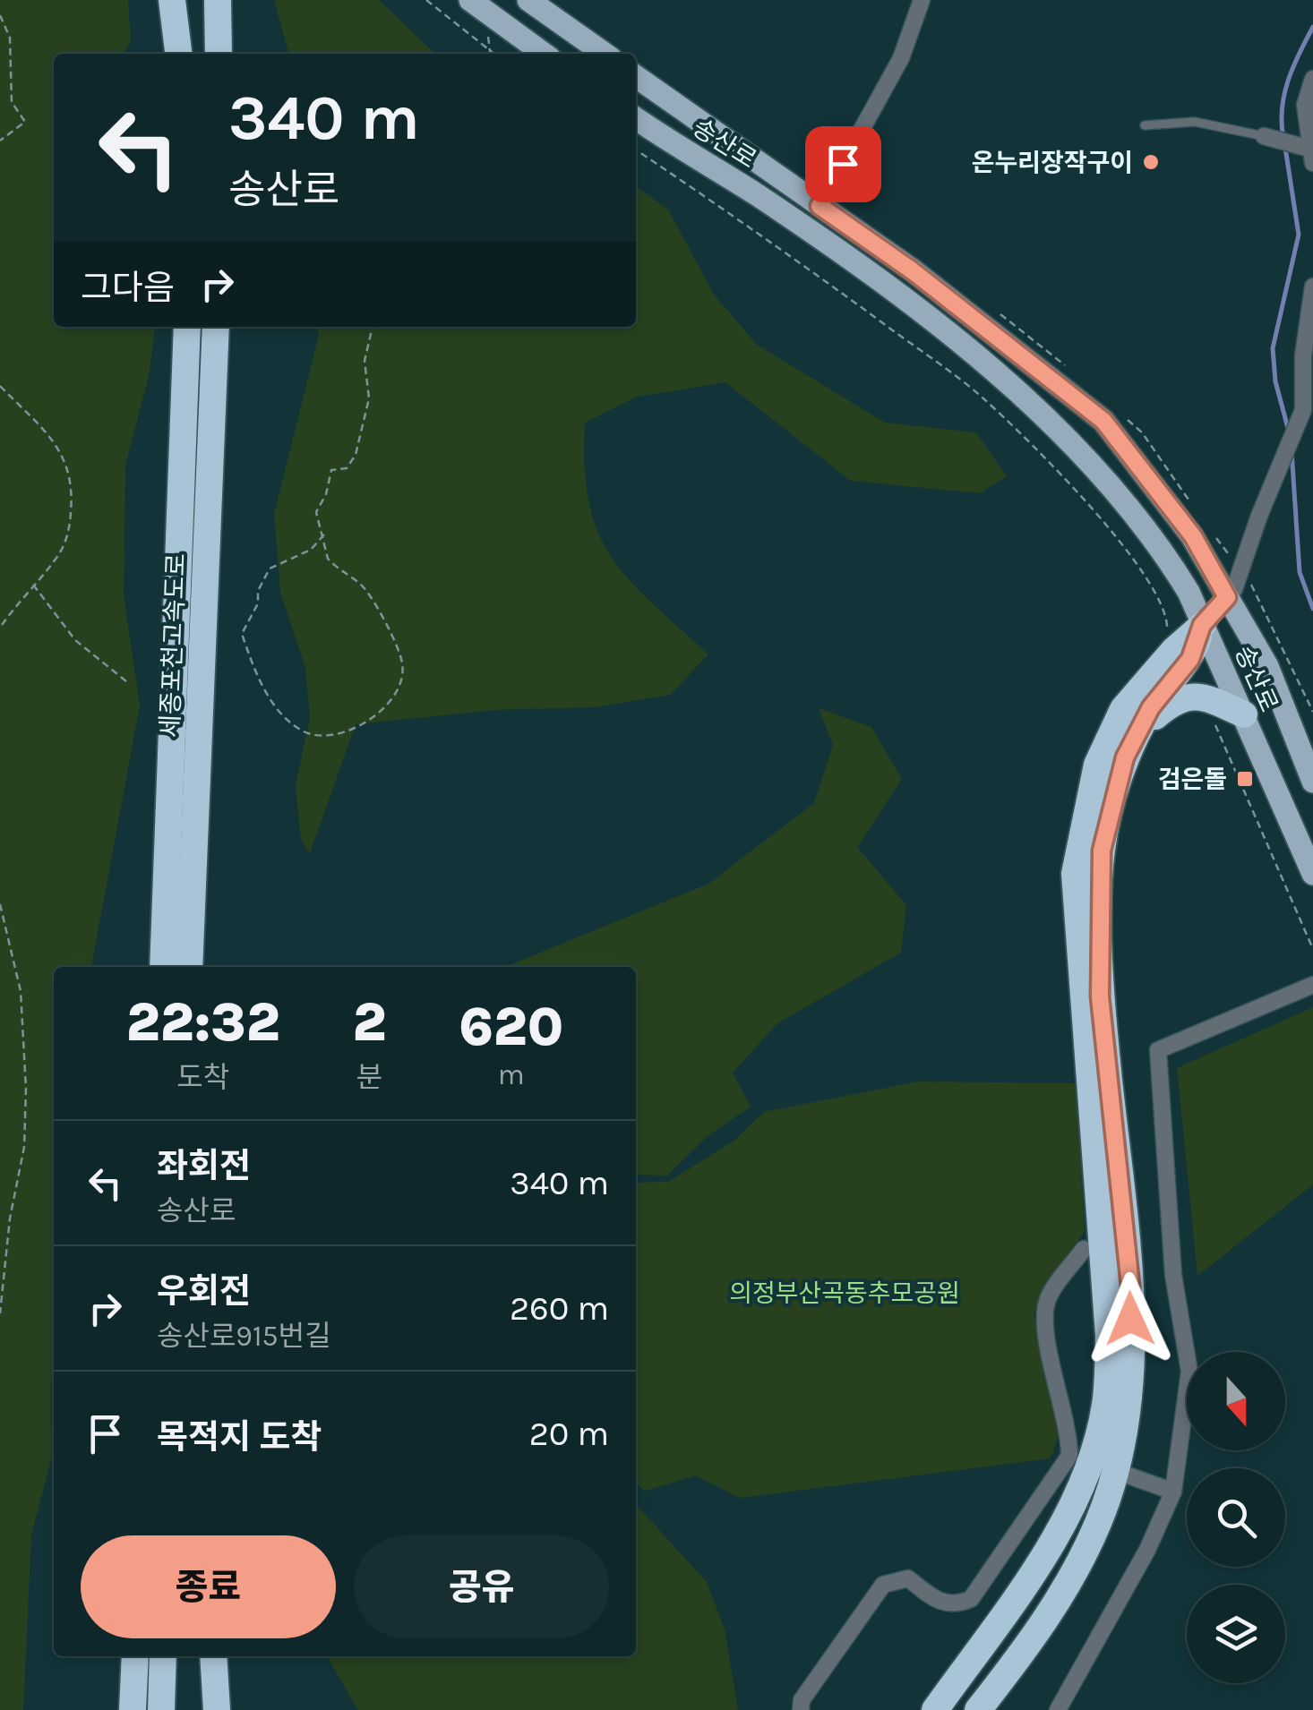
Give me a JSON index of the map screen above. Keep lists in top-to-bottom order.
{
  "streets": {
    "highway": ["세종포천고속도로"],
    "main road": ["송산로"]
  },
  "parks": ["의정부산곡동추모공원"],
  "places": {
    "other": ["온누리장작구이"],
    "transit": ["검은돌"]
  },
  "north": "bottom",
  "page": {
    "turn": ["340 m", "송산로"],
    "then": "그다음",
    "eta": [
      "22:32",
      "도착",
      "2",
      "분",
      "620",
      "m"
    ],
    "list": [
      {
        "name": "좌회전",
        "note": "송산로",
        "value": "340 m"
      },
      {
        "name": "우회전",
        "note": "송산로915번길",
        "value": "260 m"
      },
      {
        "name": "목적지 도착",
        "value": "20 m"
      }
    ],
    "buttons": ["종료", "공유"]
  }
}
